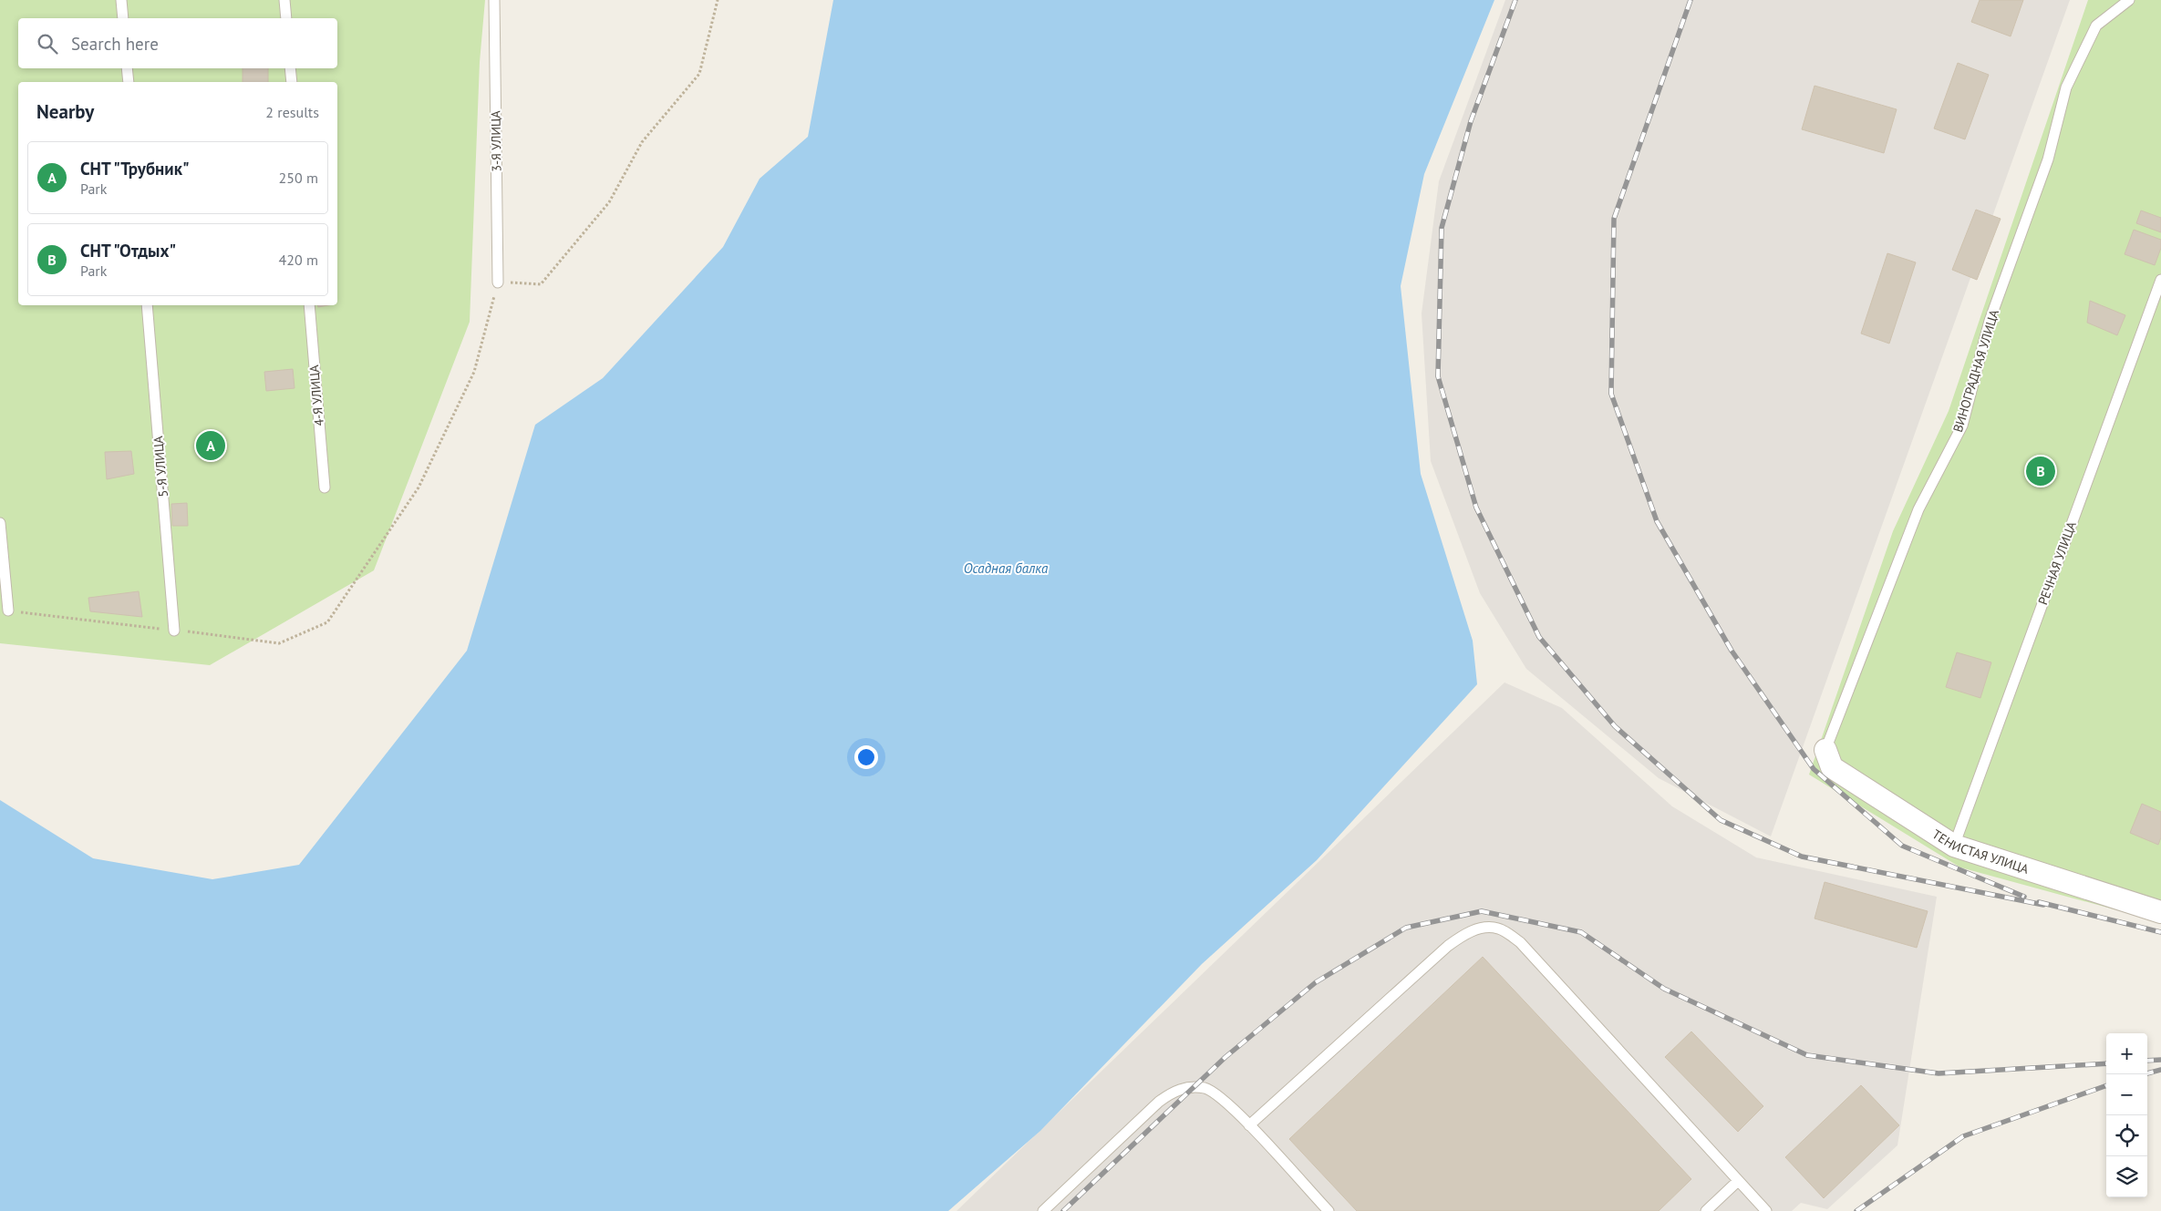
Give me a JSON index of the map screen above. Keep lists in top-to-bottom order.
{
  "streets": {
    "street": ["ТЕНИСТАЯ УЛИЦА"],
    "lane": [
      "3-Я УЛИЦА",
      "ВИНОГРАДНАЯ УЛИЦА",
      "4-Я УЛИЦА",
      "5-Я УЛИЦА",
      "РЕЧНАЯ УЛИЦА"
    ]
  },
  "crossings": [
    ["ВИНОГРАДНАЯ УЛИЦА", "ТЕНИСТАЯ УЛИЦА"],
    ["РЕЧНАЯ УЛИЦА", "ТЕНИСТАЯ УЛИЦА"]
  ],
  "water": ["Осадная балка"],
  "page": {
    "search": "Search here",
    "heading": ["Nearby", "2 results"],
    "list": [
      {
        "mark": "A",
        "name": "СНТ \"Трубник\"",
        "note": "Park",
        "value": "250 m"
      },
      {
        "mark": "B",
        "name": "СНТ \"Отдых\"",
        "note": "Park",
        "value": "420 m"
      }
    ],
    "pins": ["A", "B"],
    "map_buttons": ["+", "−"]
  }
}
